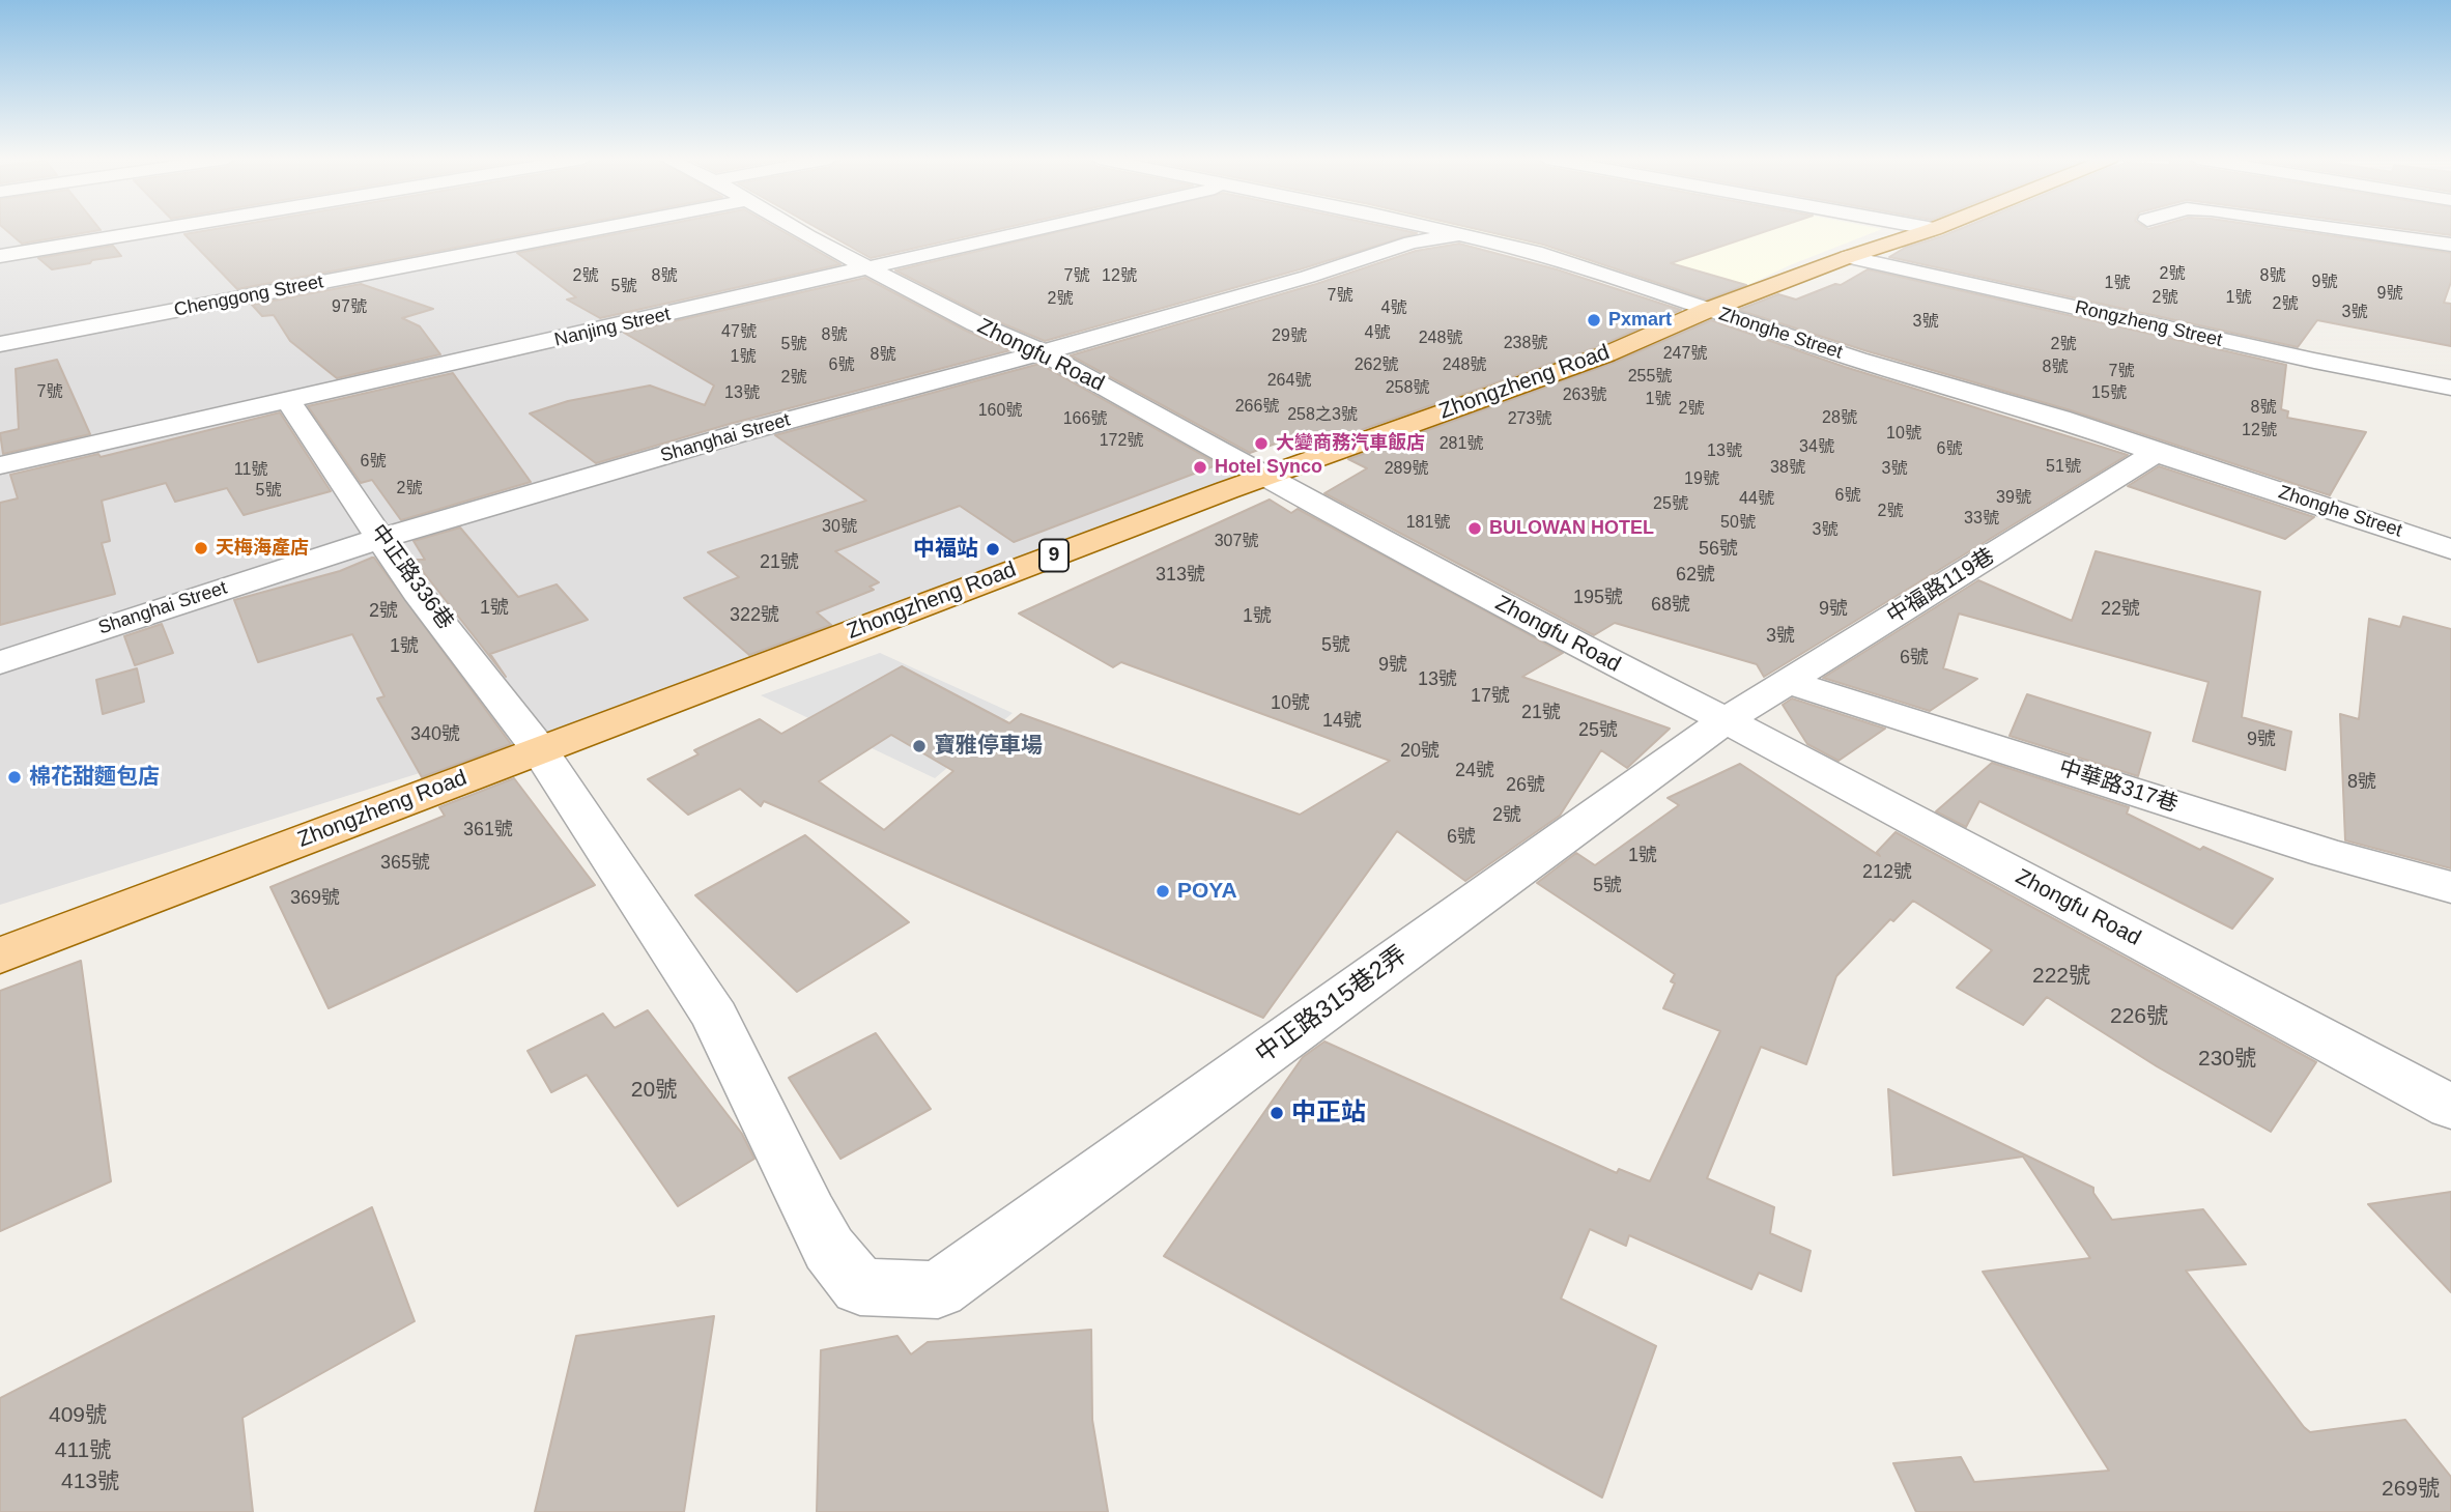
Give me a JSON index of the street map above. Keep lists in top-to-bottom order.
{
  "streets": {
    "main road": ["Zhongzheng Road", "9"],
    "street": [
      "Rongzheng Street",
      "Nanjing Street",
      "Zhonghe Street",
      "Zhongfu Road",
      "Shanghai Street",
      "中正路336巷",
      "中福路119巷",
      "中華路317巷",
      "中正路315巷2弄"
    ]
  },
  "crossings": [
    ["Rongzheng Street", "Zhongzheng Road"],
    ["Nanjing Street", "Zhongfu Road"],
    ["Nanjing Street", "中正路336巷"],
    ["Zhonghe Street", "Zhongzheng Road"],
    ["Zhonghe Street", "Shanghai Street"],
    ["Zhonghe Street", "中福路119巷"],
    ["Zhongfu Road", "Zhongzheng Road"],
    ["Zhongfu Road", "Shanghai Street"],
    ["Zhongfu Road", "中福路119巷"],
    ["Zhongfu Road", "中正路315巷2弄"],
    ["Zhongzheng Road", "中正路336巷"],
    ["Shanghai Street", "中正路336巷"],
    ["中正路336巷", "中正路315巷2弄"],
    ["中福路119巷", "中華路317巷"],
    ["中福路119巷", "中正路315巷2弄"]
  ],
  "places": [
    "Pxmart",
    "大變商務汽車飯店",
    "Hotel Synco",
    "BULOWAN HOTEL",
    "天梅海產店",
    "中福站",
    "寶雅停車場",
    "棉花甜麵包店",
    "POYA",
    "中正站"
  ],
  "house_numbers": [
    "2號",
    "2號",
    "8號",
    "7號",
    "12號",
    "8號",
    "9號",
    "1號",
    "5號",
    "9號",
    "7號",
    "2號",
    "1號",
    "2號",
    "2號",
    "97號",
    "4號",
    "3號",
    "3號",
    "47號",
    "4號",
    "8號",
    "29號",
    "248號",
    "238號",
    "5號",
    "2號",
    "247號",
    "8號",
    "1號",
    "6號",
    "262號",
    "248號",
    "8號",
    "7號",
    "255號",
    "2號",
    "264號",
    "258號",
    "7號",
    "13號",
    "15號",
    "263號",
    "1號",
    "266號",
    "8號",
    "2號",
    "160號",
    "258之3號",
    "28號",
    "166號",
    "273號",
    "12號",
    "10號",
    "172號",
    "281號",
    "34號",
    "6號",
    "13號",
    "6號",
    "51號",
    "38號",
    "289號",
    "3號",
    "11號",
    "19號",
    "2號",
    "5號",
    "6號",
    "39號",
    "44號",
    "25號",
    "2號",
    "33號",
    "181號",
    "50號",
    "30號",
    "3號",
    "307號",
    "56號",
    "21號",
    "313號",
    "62號",
    "195號",
    "68號",
    "1號",
    "9號",
    "22號",
    "2號",
    "322號",
    "1號",
    "3號",
    "5號",
    "1號",
    "6號",
    "9號",
    "13號",
    "17號",
    "10號",
    "21號",
    "14號",
    "25號",
    "340號",
    "9號",
    "20號",
    "24號",
    "8號",
    "26號",
    "2號",
    "361號",
    "6號",
    "1號",
    "365號",
    "212號",
    "5號",
    "369號",
    "222號",
    "226號",
    "230號",
    "20號",
    "409號",
    "411號",
    "413號",
    "269號"
  ]
}
